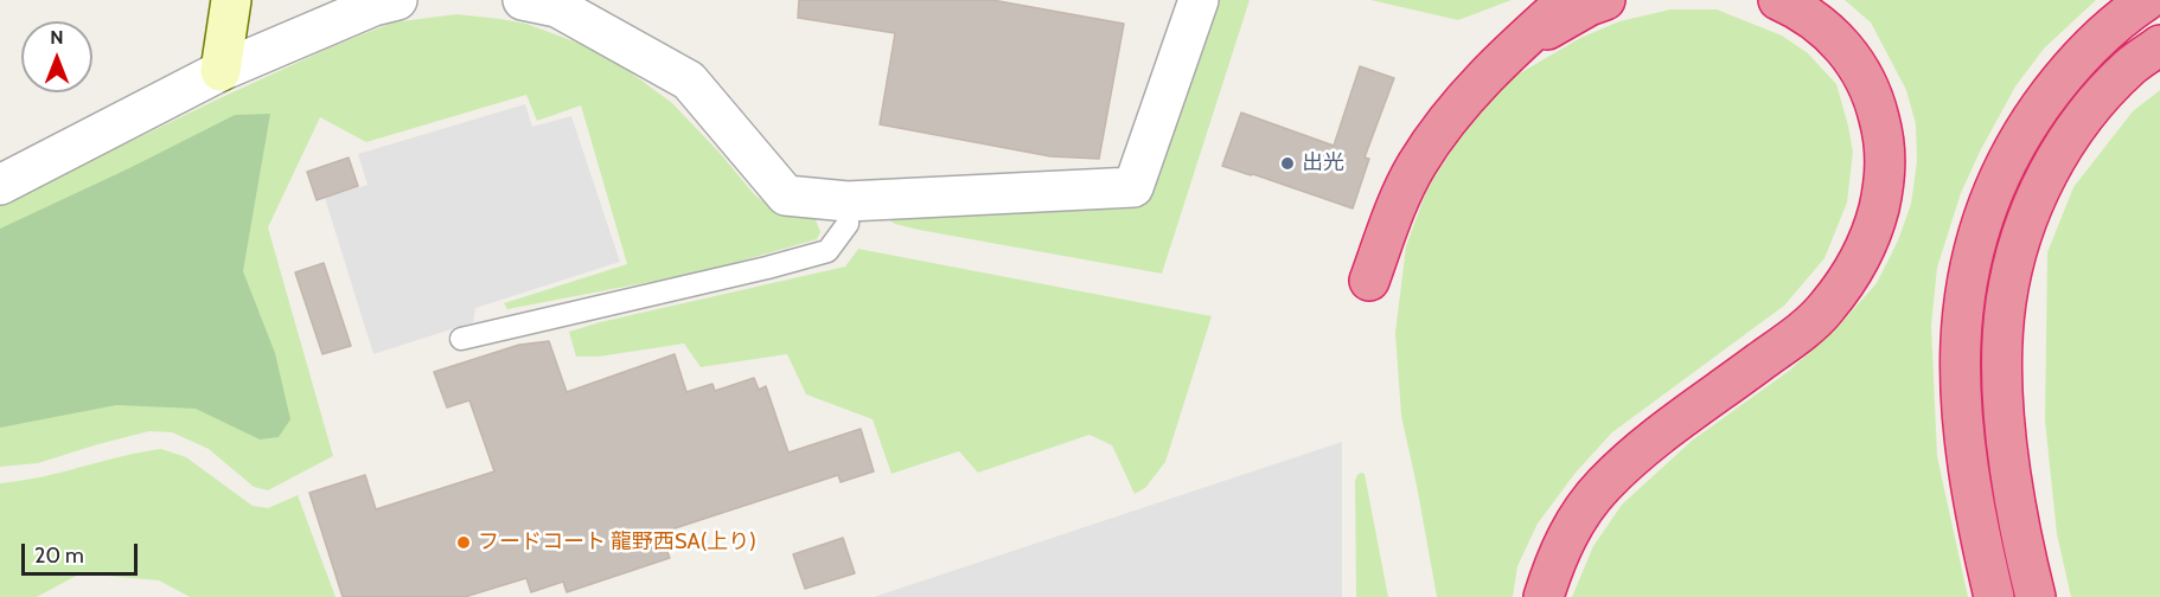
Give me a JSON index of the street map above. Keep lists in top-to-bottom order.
{
  "places": ["出光", "フードコート 龍野西SA(上り)"],
  "scale_bar": "20 m",
  "north": "top"
}
